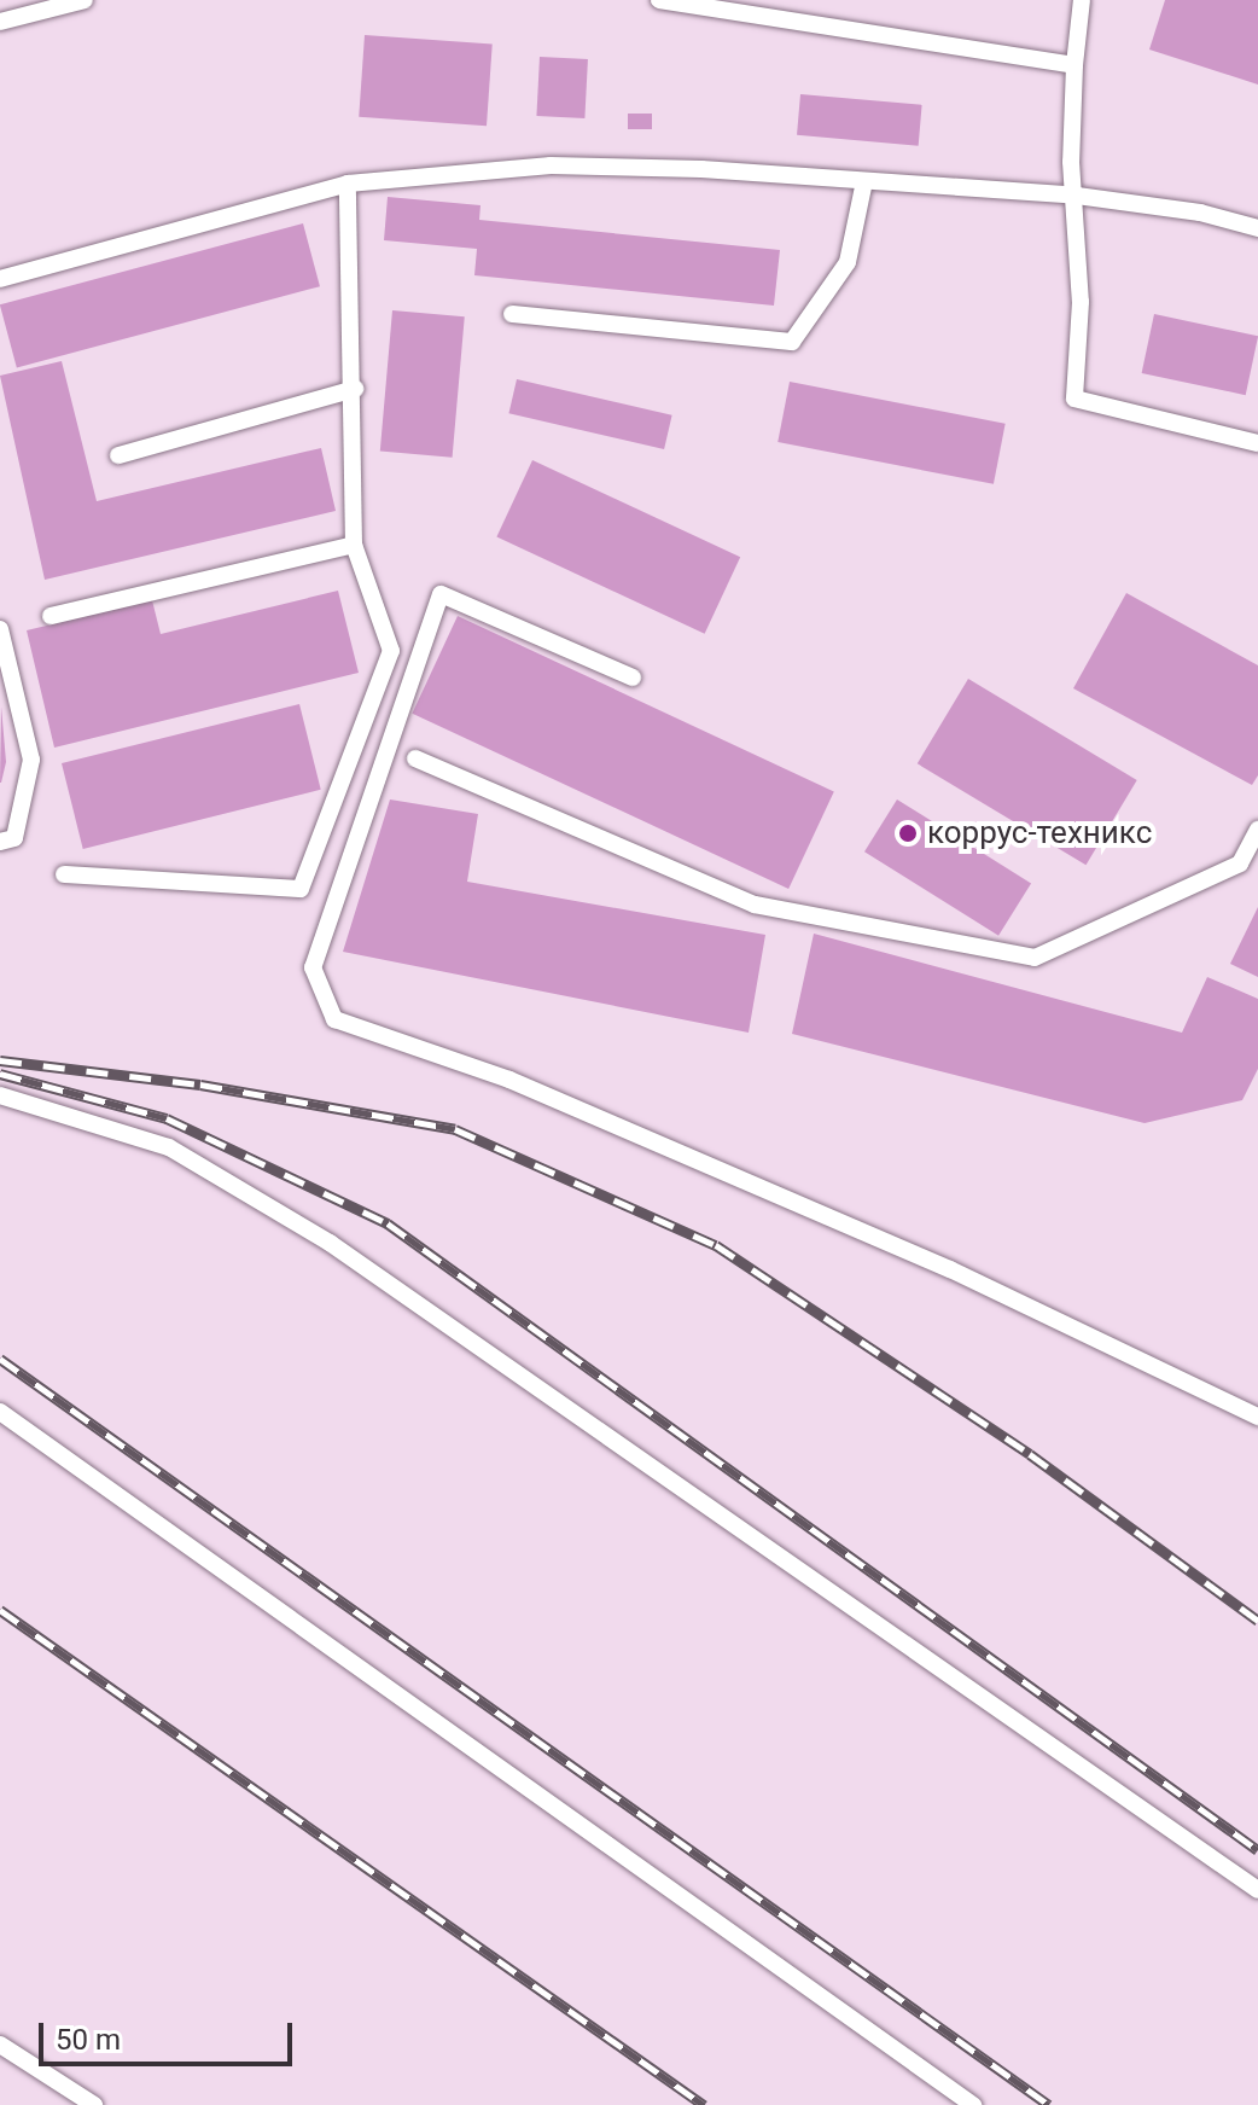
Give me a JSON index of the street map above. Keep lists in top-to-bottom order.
{
  "places": ["коррус-техникс"],
  "scale_bar": "50 m"
}
